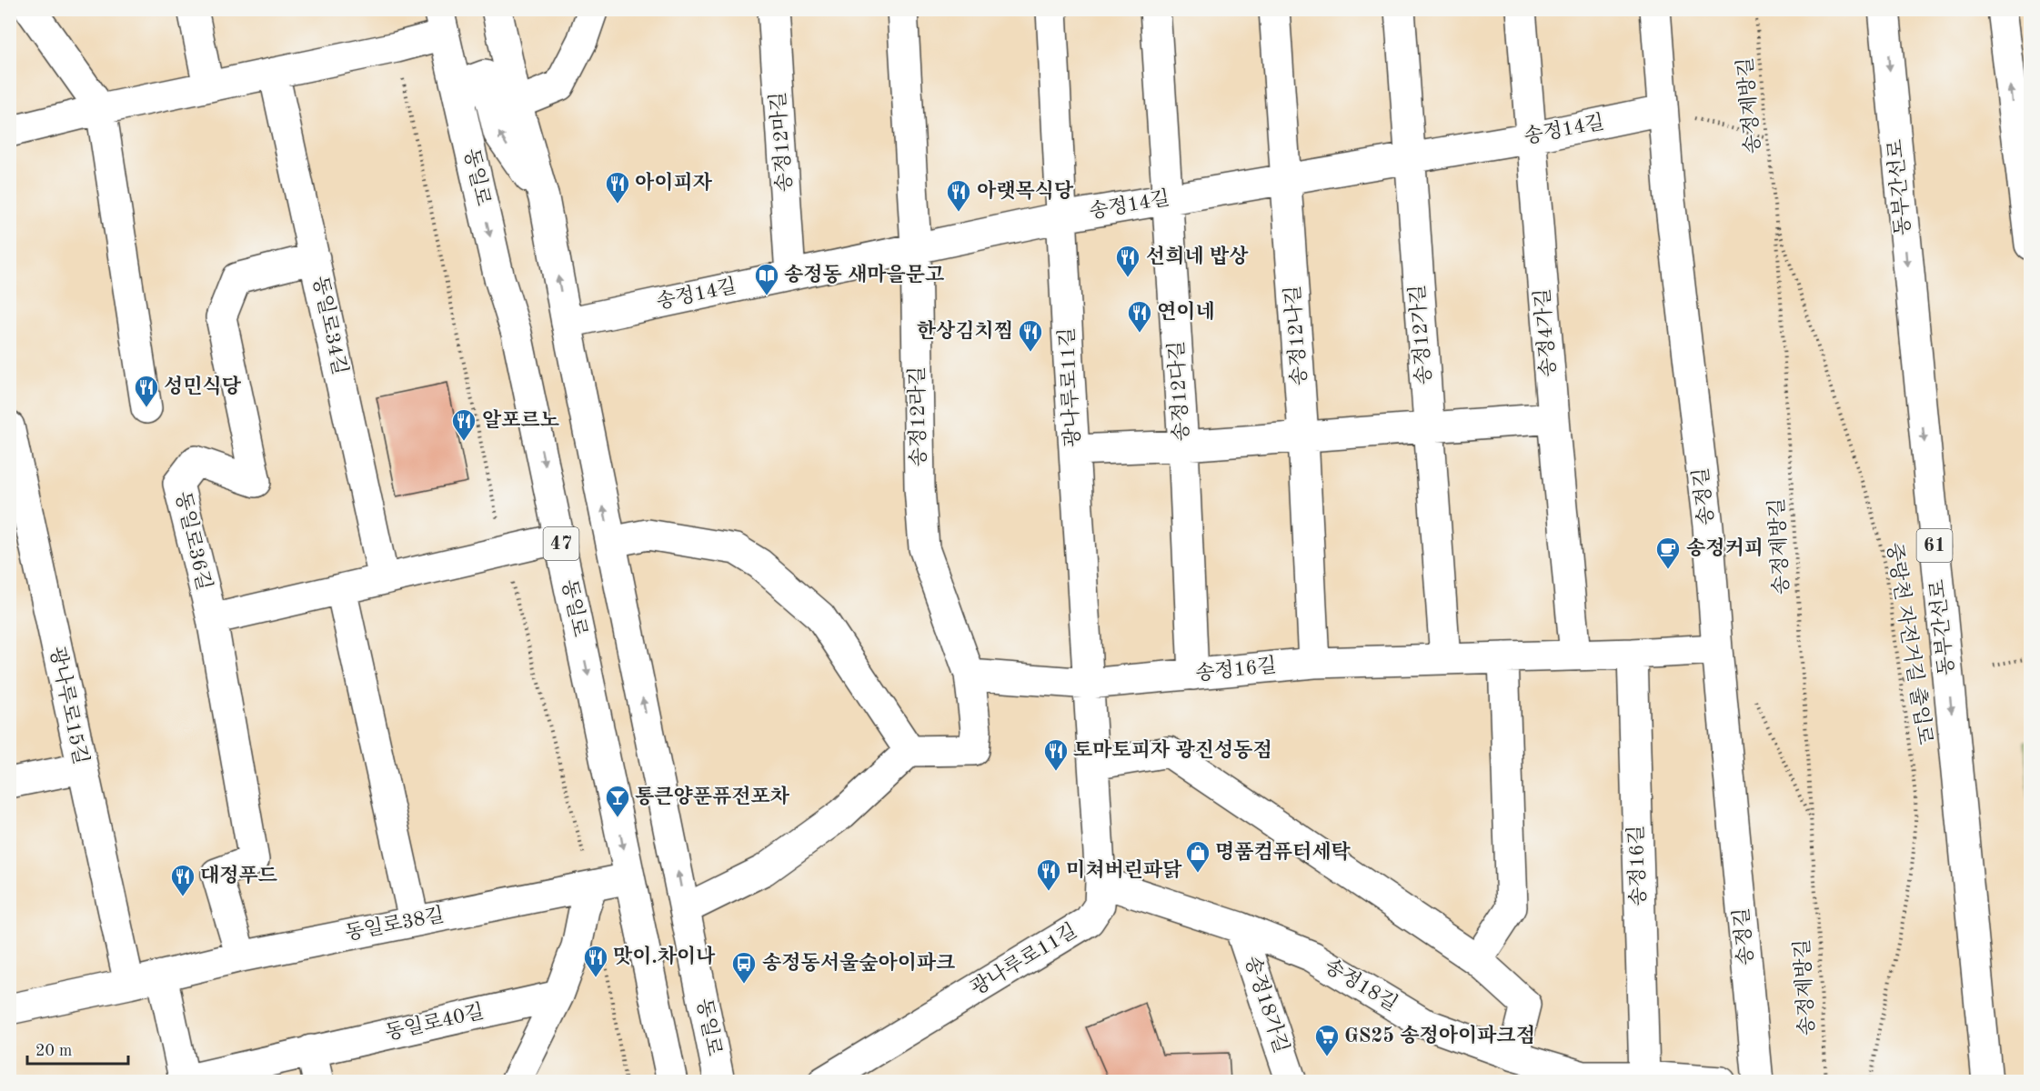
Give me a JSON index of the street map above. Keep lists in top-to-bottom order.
{
  "streets": {
    "main road": [
      "송정14길",
      "송정12마길",
      "동일로",
      "동부간선로",
      "동일로34길",
      "송정4가길",
      "송정12가길",
      "송정12나길",
      "광나루로11길",
      "송정12다길",
      "송정12라길",
      "송정길",
      "동일로36길",
      "47",
      "61",
      "송정16길",
      "광나루로15길",
      "동일로38길",
      "송정18길",
      "송정18가길",
      "동일로40길"
    ],
    "path": ["송정제방길", "중랑천 자전거길 출입로"]
  },
  "crossings": [
    ["송정제방길", "중랑천 자전거길 출입로"],
    ["송정14길", "송정12마길"],
    ["송정14길", "동일로"],
    ["송정14길", "송정4가길"],
    ["송정14길", "송정12가길"],
    ["송정14길", "송정12나길"],
    ["송정14길", "광나루로11길"],
    ["송정14길", "송정12다길"],
    ["송정14길", "송정12라길"],
    ["송정14길", "송정길"],
    ["동일로", "동일로36길"],
    ["동일로", "동일로38길"],
    ["동일로34길", "동일로36길"],
    ["송정4가길", "송정16길"],
    ["송정12가길", "송정16길"],
    ["송정12나길", "송정16길"],
    ["광나루로11길", "송정16길"],
    ["광나루로11길", "송정18길"],
    ["송정12다길", "송정16길"],
    ["송정12라길", "송정16길"],
    ["송정길", "송정16길"],
    ["동일로36길", "동일로38길"],
    ["송정16길", "송정18길"],
    ["광나루로15길", "동일로38길"],
    ["송정18길", "송정18가길"]
  ],
  "one_way": ["동부간선로"],
  "places": {
    "restaurant": [
      "아이피자",
      "아랫목식당",
      "선희네 밥상",
      "연이네",
      "한상김치찜",
      "성민식당",
      "알포르노",
      "토마토피자 광진성동점",
      "미쳐버린파닭",
      "대정푸드",
      "맛이.차이나"
    ],
    "library": ["송정동 새마을문고"],
    "cafe": ["송정커피"],
    "bar": ["통큰양푼퓨전포차"],
    "shop": ["명품컴퓨터세탁"],
    "bus stop": ["송정동서울숲아이파크"],
    "supermarket": ["GS25 송정아이파크점"]
  },
  "scale_bar": "20 m"
}
